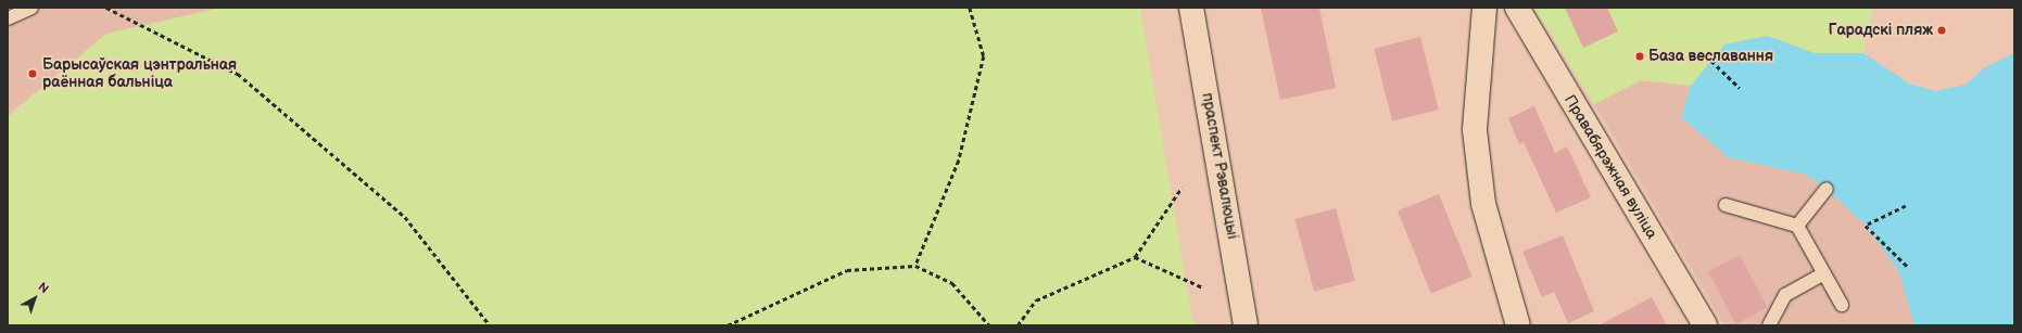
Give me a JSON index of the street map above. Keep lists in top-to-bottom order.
{
  "streets": {
    "street": ["праспект Рэвалюцыі", "Правабярэжная вуліца"]
  },
  "places": ["Гарадскі пляж", "База веславання", "Барысаўская цэнтральная раённая бальніца"],
  "north": "top right"
}
